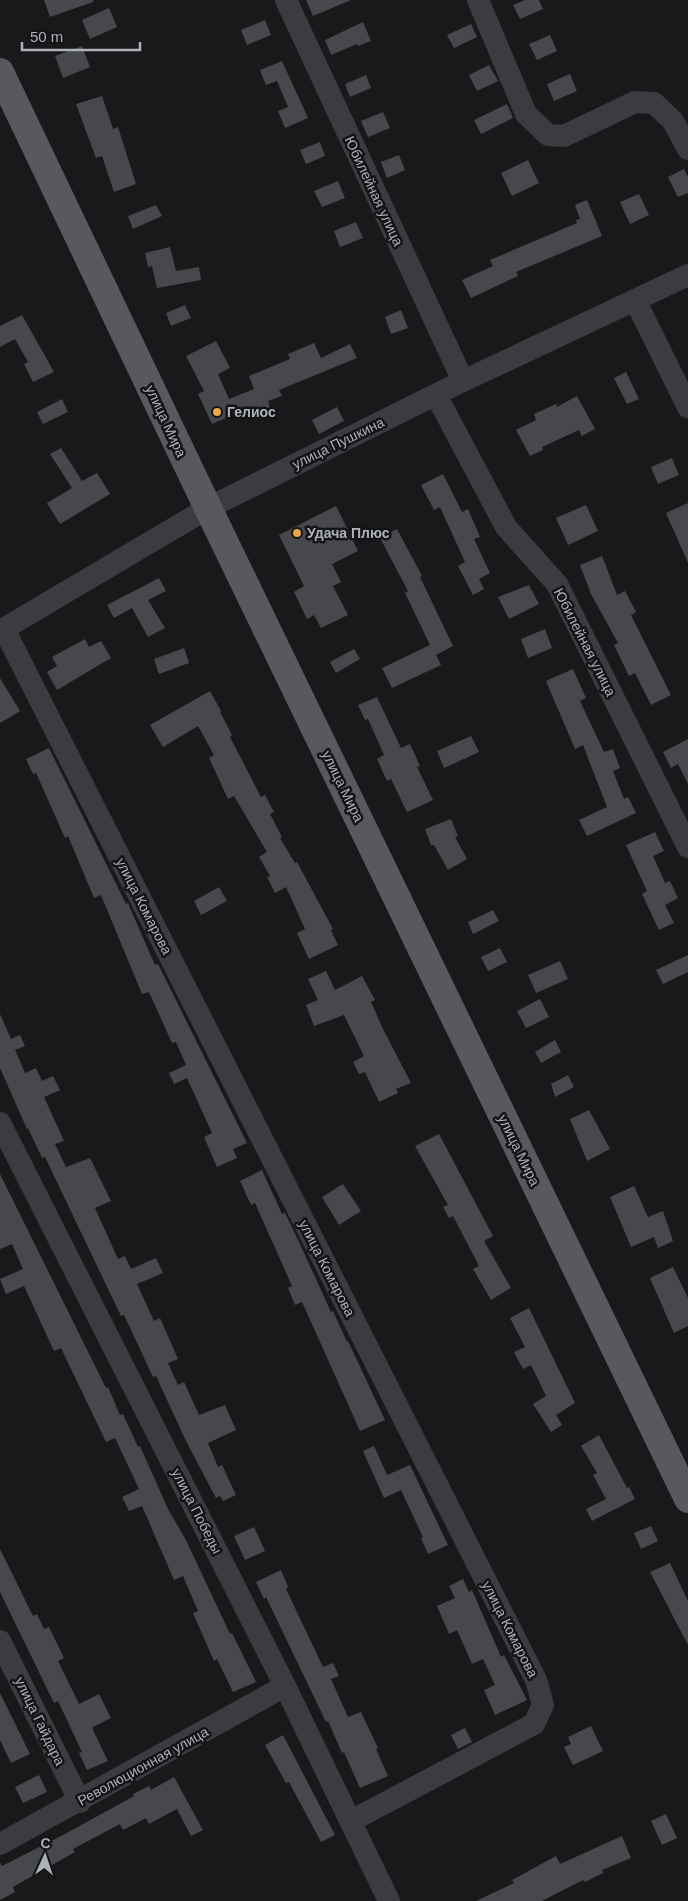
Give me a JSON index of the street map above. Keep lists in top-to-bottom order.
{
  "streets": {
    "main road": ["улица Мира"],
    "street": [
      "Юбилейная улица",
      "улица Пушкина",
      "улица Комарова",
      "улица Победы",
      "улица Гайдара",
      "Революционная улица"
    ]
  },
  "crossings": [
    ["Юбилейная улица", "улица Пушкина"],
    ["улица Мира", "улица Пушкина"],
    ["улица Пушкина", "улица Комарова"],
    ["улица Комарова", "улица Победы"],
    ["улица Победы", "Революционная улица"],
    ["улица Гайдара", "Революционная улица"]
  ],
  "places": ["Гелиос", "Удача Плюс"],
  "scale_bar": "50 m",
  "north": "top"
}
